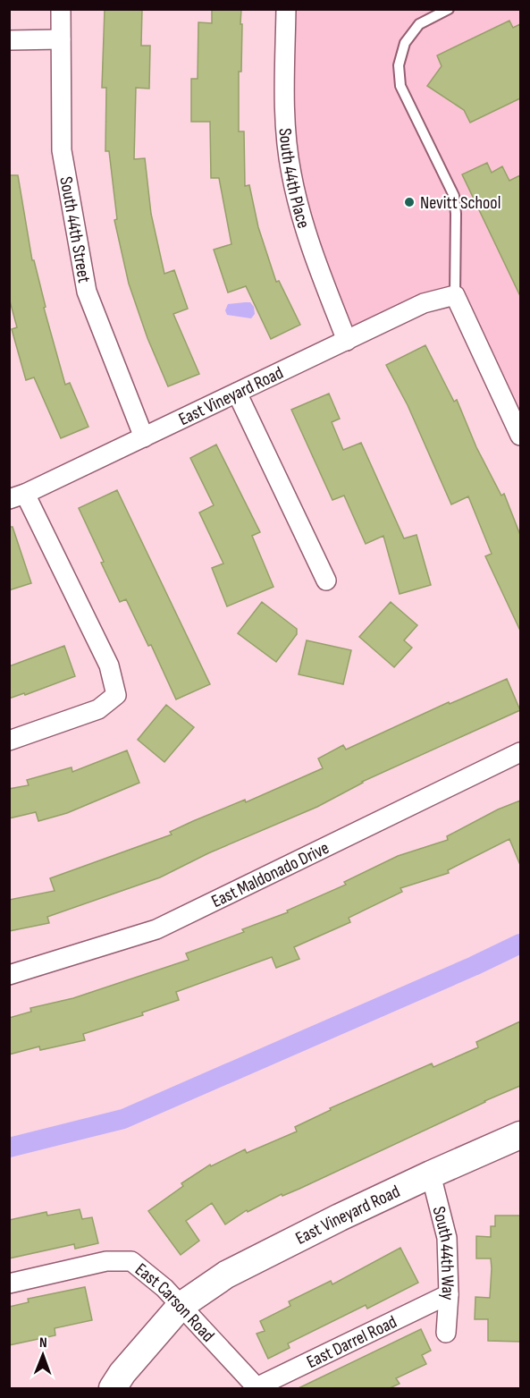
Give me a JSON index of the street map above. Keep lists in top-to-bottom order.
{
  "streets": {
    "street": [
      "South 44th Place",
      "South 44th Street",
      "East Vineyard Road",
      "East Maldonado Drive",
      "South 44th Way",
      "East Carson Road",
      "East Darrel Road"
    ]
  },
  "crossings": [
    ["South 44th Place", "East Vineyard Road"],
    ["South 44th Street", "East Vineyard Road"],
    ["East Vineyard Road", "South 44th Way"],
    ["East Vineyard Road", "East Carson Road"],
    ["South 44th Way", "East Darrel Road"],
    ["East Carson Road", "East Darrel Road"]
  ],
  "places": ["Nevitt School"],
  "north": "top"
}
